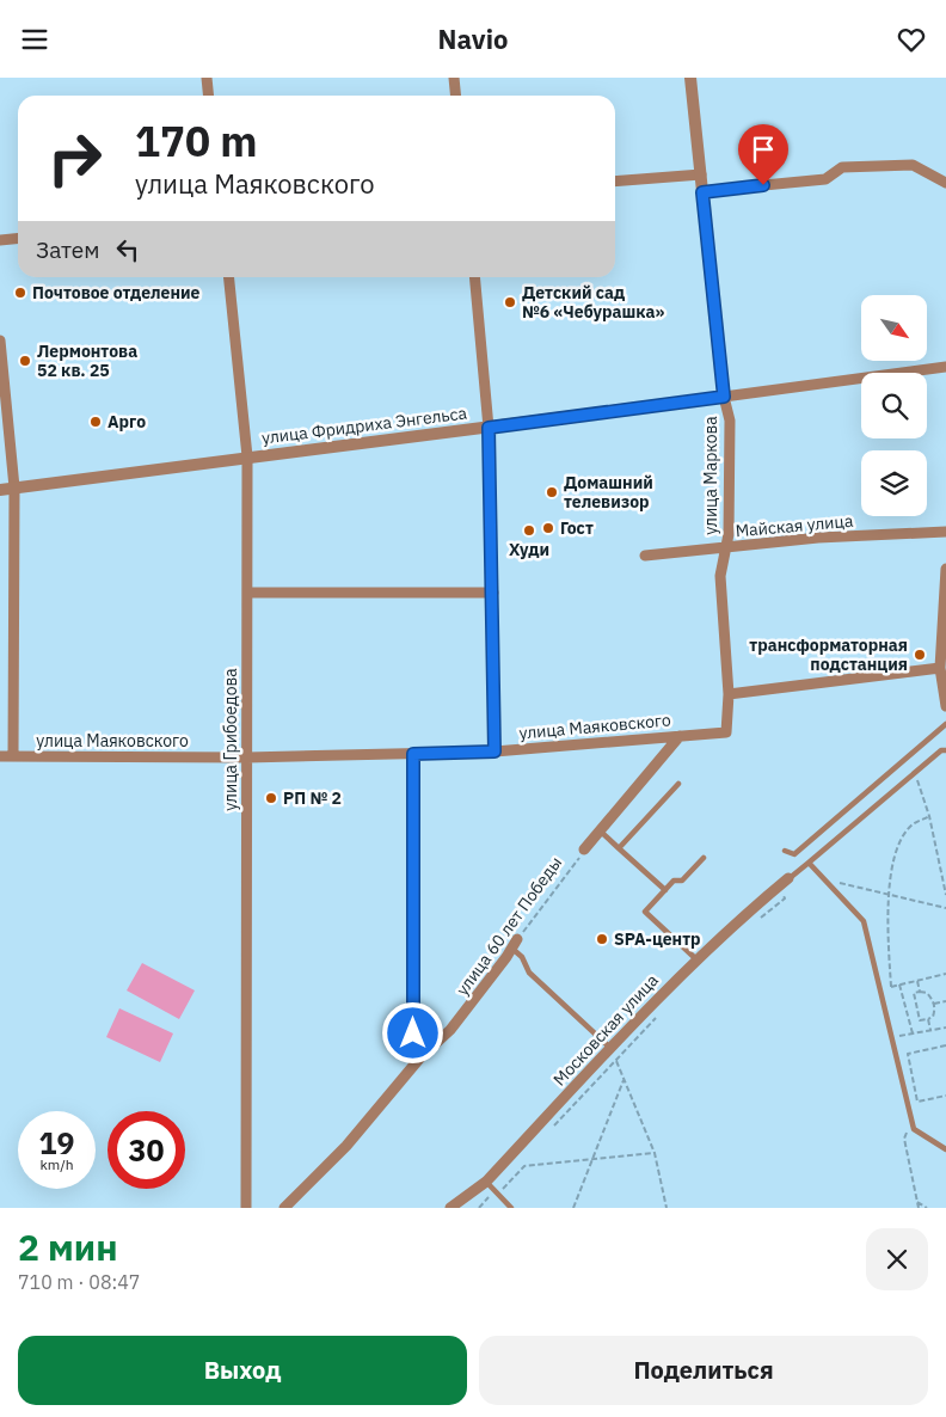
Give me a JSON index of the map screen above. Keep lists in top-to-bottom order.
{
  "streets": {
    "street": [
      "улица Фридриха Энгельса",
      "улица Маркова",
      "Майская улица",
      "улица Маяковского",
      "улица Грибоедова",
      "улица 60 лет Победы",
      "Московская улица"
    ]
  },
  "crossings": [
    ["улица Фридриха Энгельса", "улица Маркова"],
    ["улица Фридриха Энгельса", "улица Грибоедова"],
    ["улица Маркова", "Майская улица"],
    ["улица Маркова", "улица Маяковского"],
    ["улица Маяковского", "улица Грибоедова"],
    ["улица Маяковского", "улица 60 лет Победы"]
  ],
  "places": [
    "Почтовое отделение",
    "Детский сад №6 «Чебурашка»",
    "Лермонтова 52 кв. 25",
    "Арго",
    "Домашний телевизор",
    "Гост",
    "Худи",
    "трансформаторная подстанция",
    "РП № 2",
    "SPA-центр"
  ],
  "north": "bottom right",
  "page": {
    "header": "Navio",
    "turn": ["170 m", "улица Маяковского"],
    "then": "Затем",
    "speed": "19 km/h",
    "limit": "30",
    "heading": ["2 мин", "710 m · 08:47"],
    "buttons": ["Выход", "Поделиться"]
  }
}
